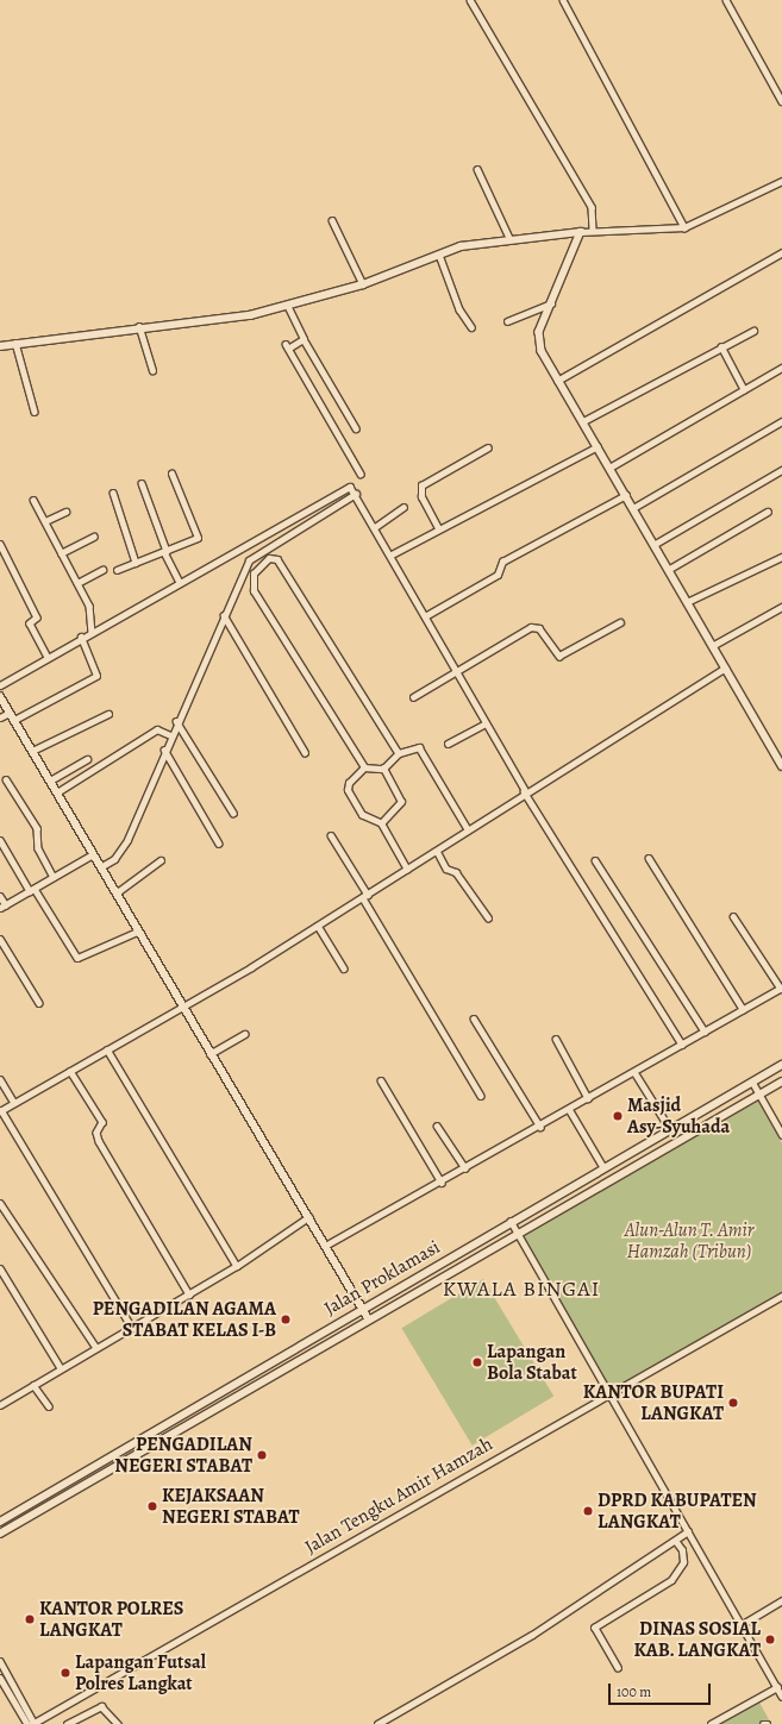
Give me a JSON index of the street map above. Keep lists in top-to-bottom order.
{
  "streets": {
    "street": ["Jalan Proklamasi", "Jalan Tengku Amir Hamzah"]
  },
  "districts": ["KWALA BINGAI"],
  "parks": ["Alun-Alun T. Amir Hamzah (Tribun)"],
  "places": [
    "Masjid Asy-Syuhada",
    "PENGADILAN AGAMA STABAT KELAS I-B",
    "Lapangan Bola Stabat",
    "KANTOR BUPATI LANGKAT",
    "PENGADILAN NEGERI STABAT",
    "KEJAKSAAN NEGERI STABAT",
    "DPRD KABUPATEN LANGKAT",
    "KANTOR POLRES LANGKAT",
    "DINAS SOSIAL KAB. LANGKAT",
    "Lapangan Futsal Polres Langkat"
  ],
  "scale_bar": "100 m"
}
